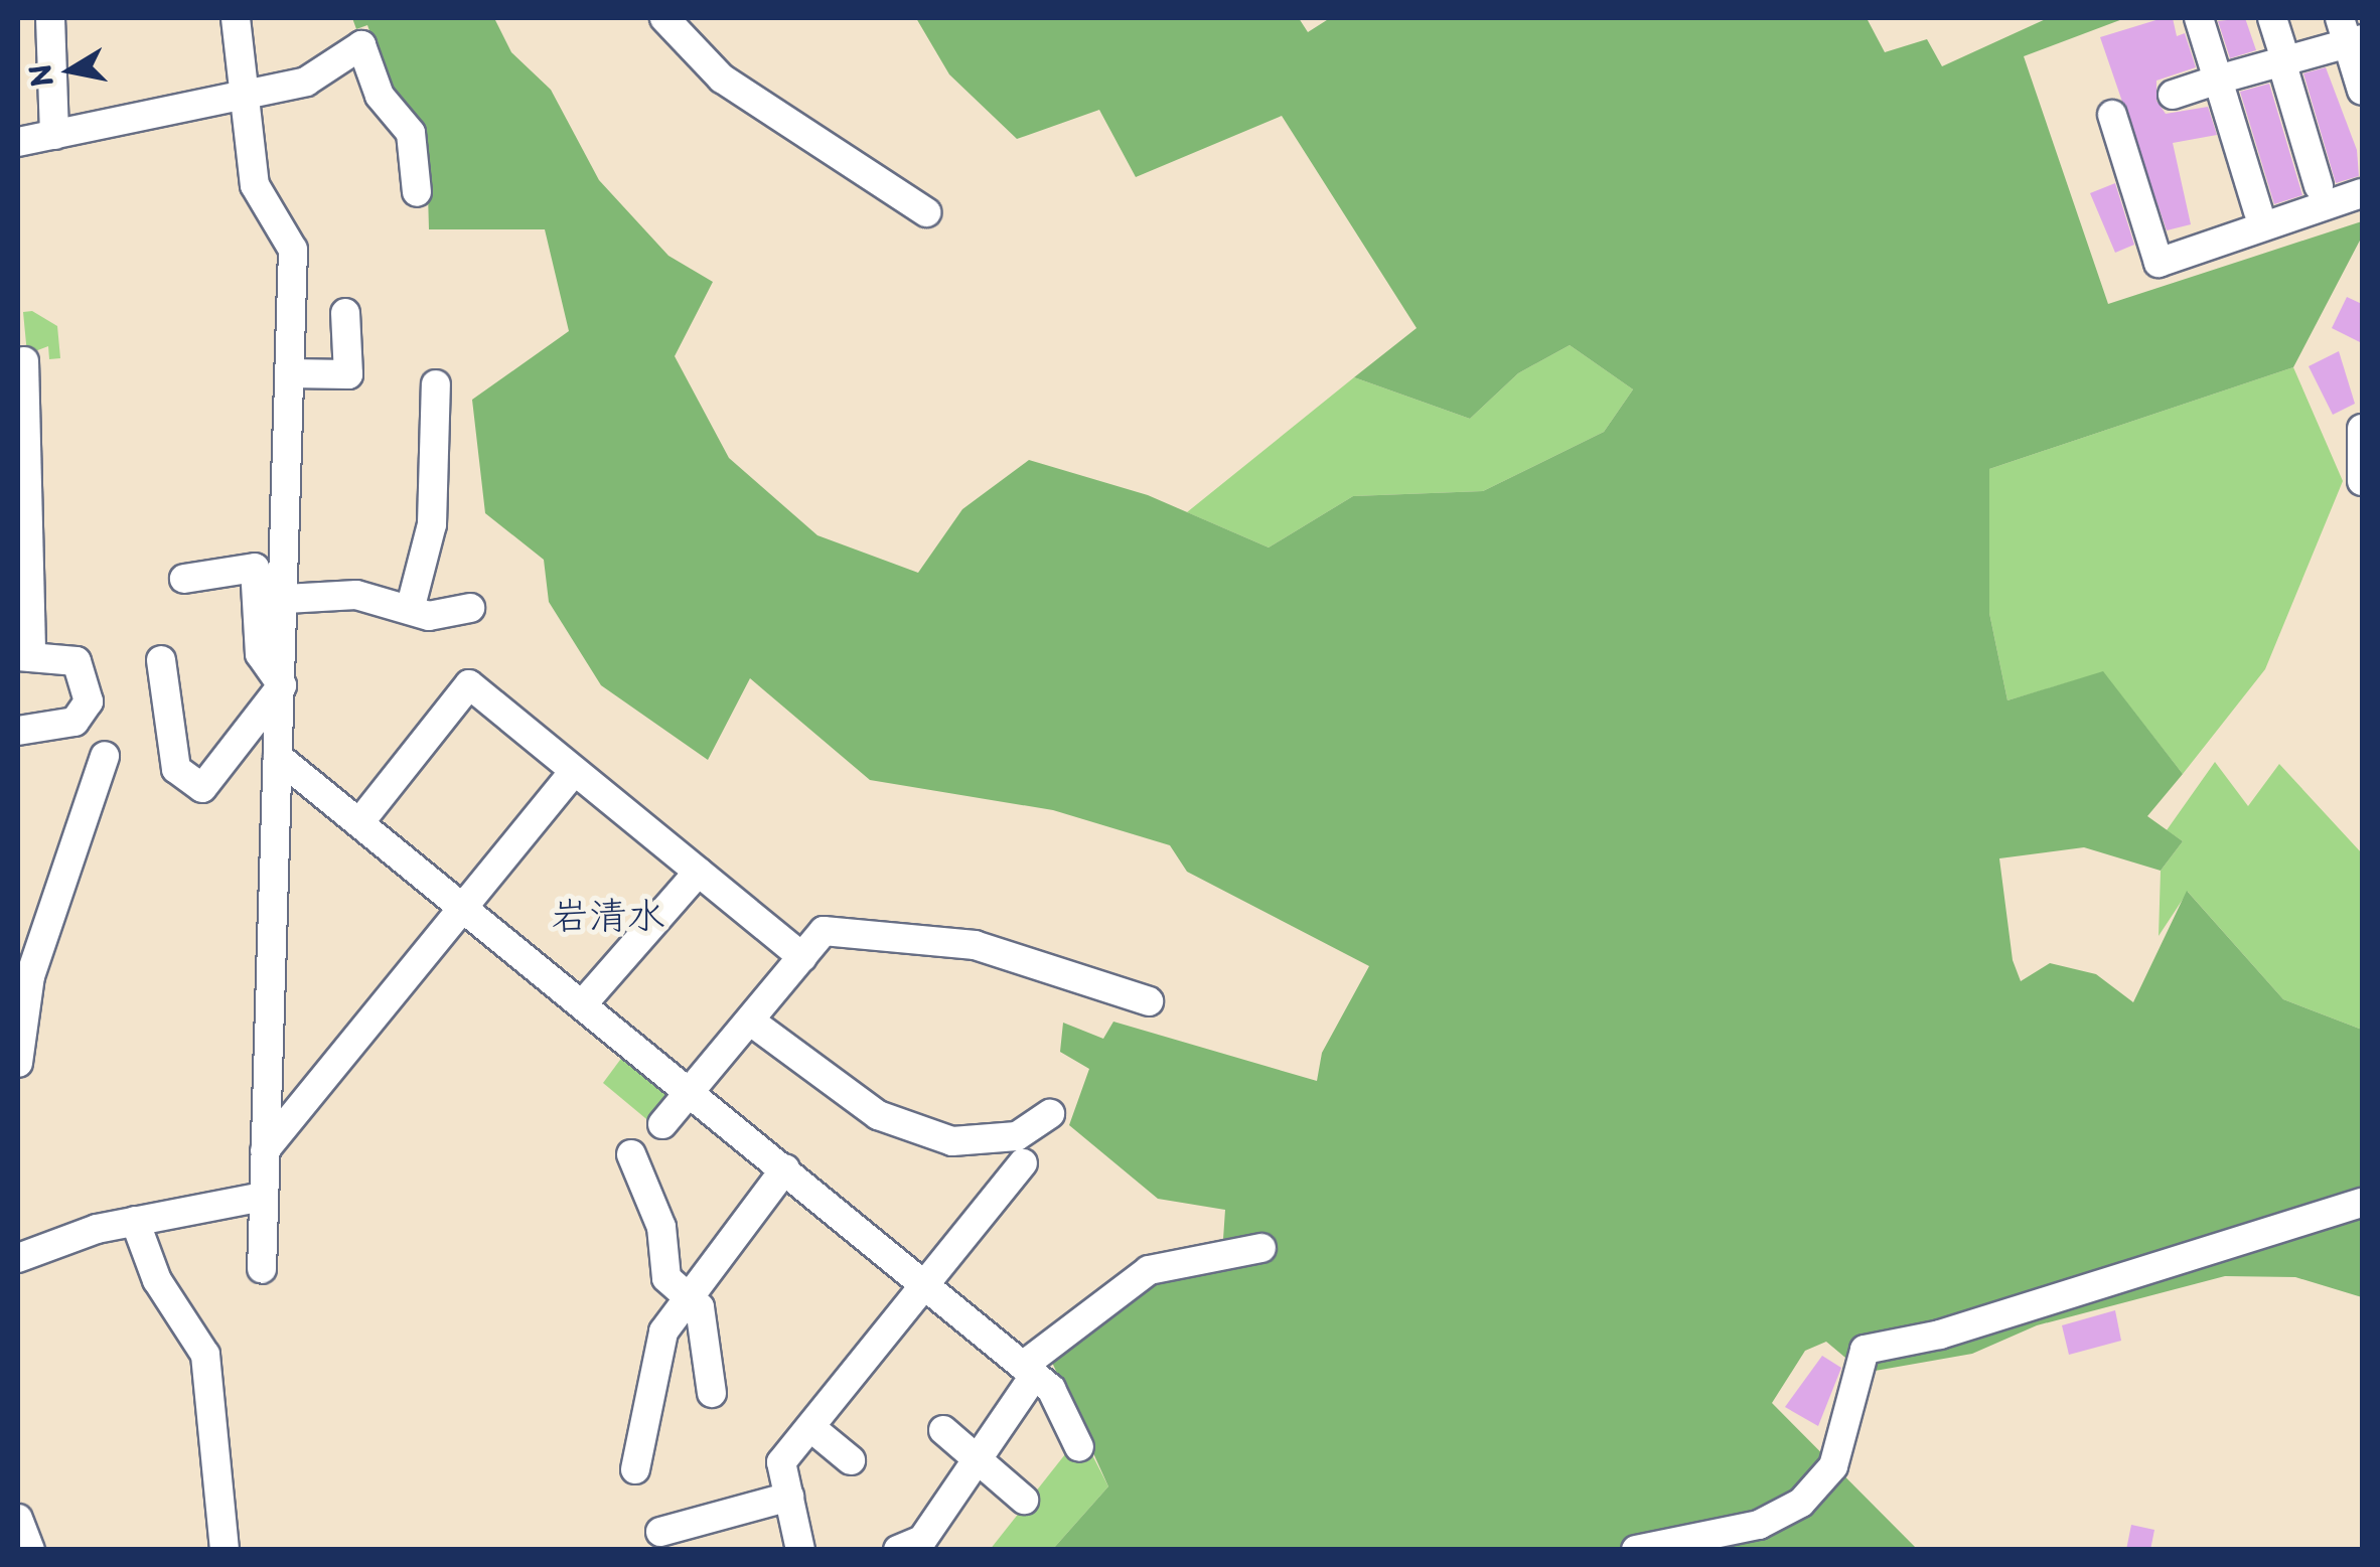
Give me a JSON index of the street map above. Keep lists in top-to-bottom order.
{
  "districts": ["岩清水"],
  "north": "left"
}
